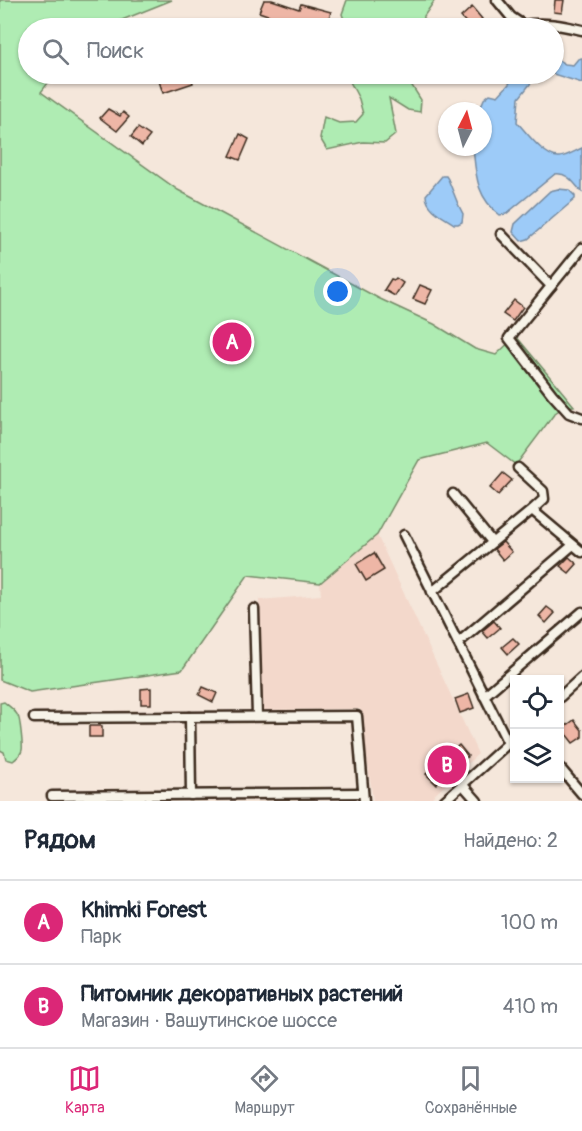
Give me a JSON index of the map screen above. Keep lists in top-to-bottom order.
{
  "north": "top",
  "page": {
    "search": "Поиск",
    "pins": ["A", "B"],
    "heading": ["Рядом", "Найдено: 2"],
    "list": [
      {
        "mark": "A",
        "name": "Khimki Forest",
        "note": "Парк",
        "value": "100 m"
      },
      {
        "mark": "B",
        "name": "Питомник декоративных растений",
        "note": "Магазин · Вашутинское шоссе",
        "value": "410 m"
      }
    ],
    "nav": ["Карта", "Маршрут", "Сохранённые"]
  }
}
